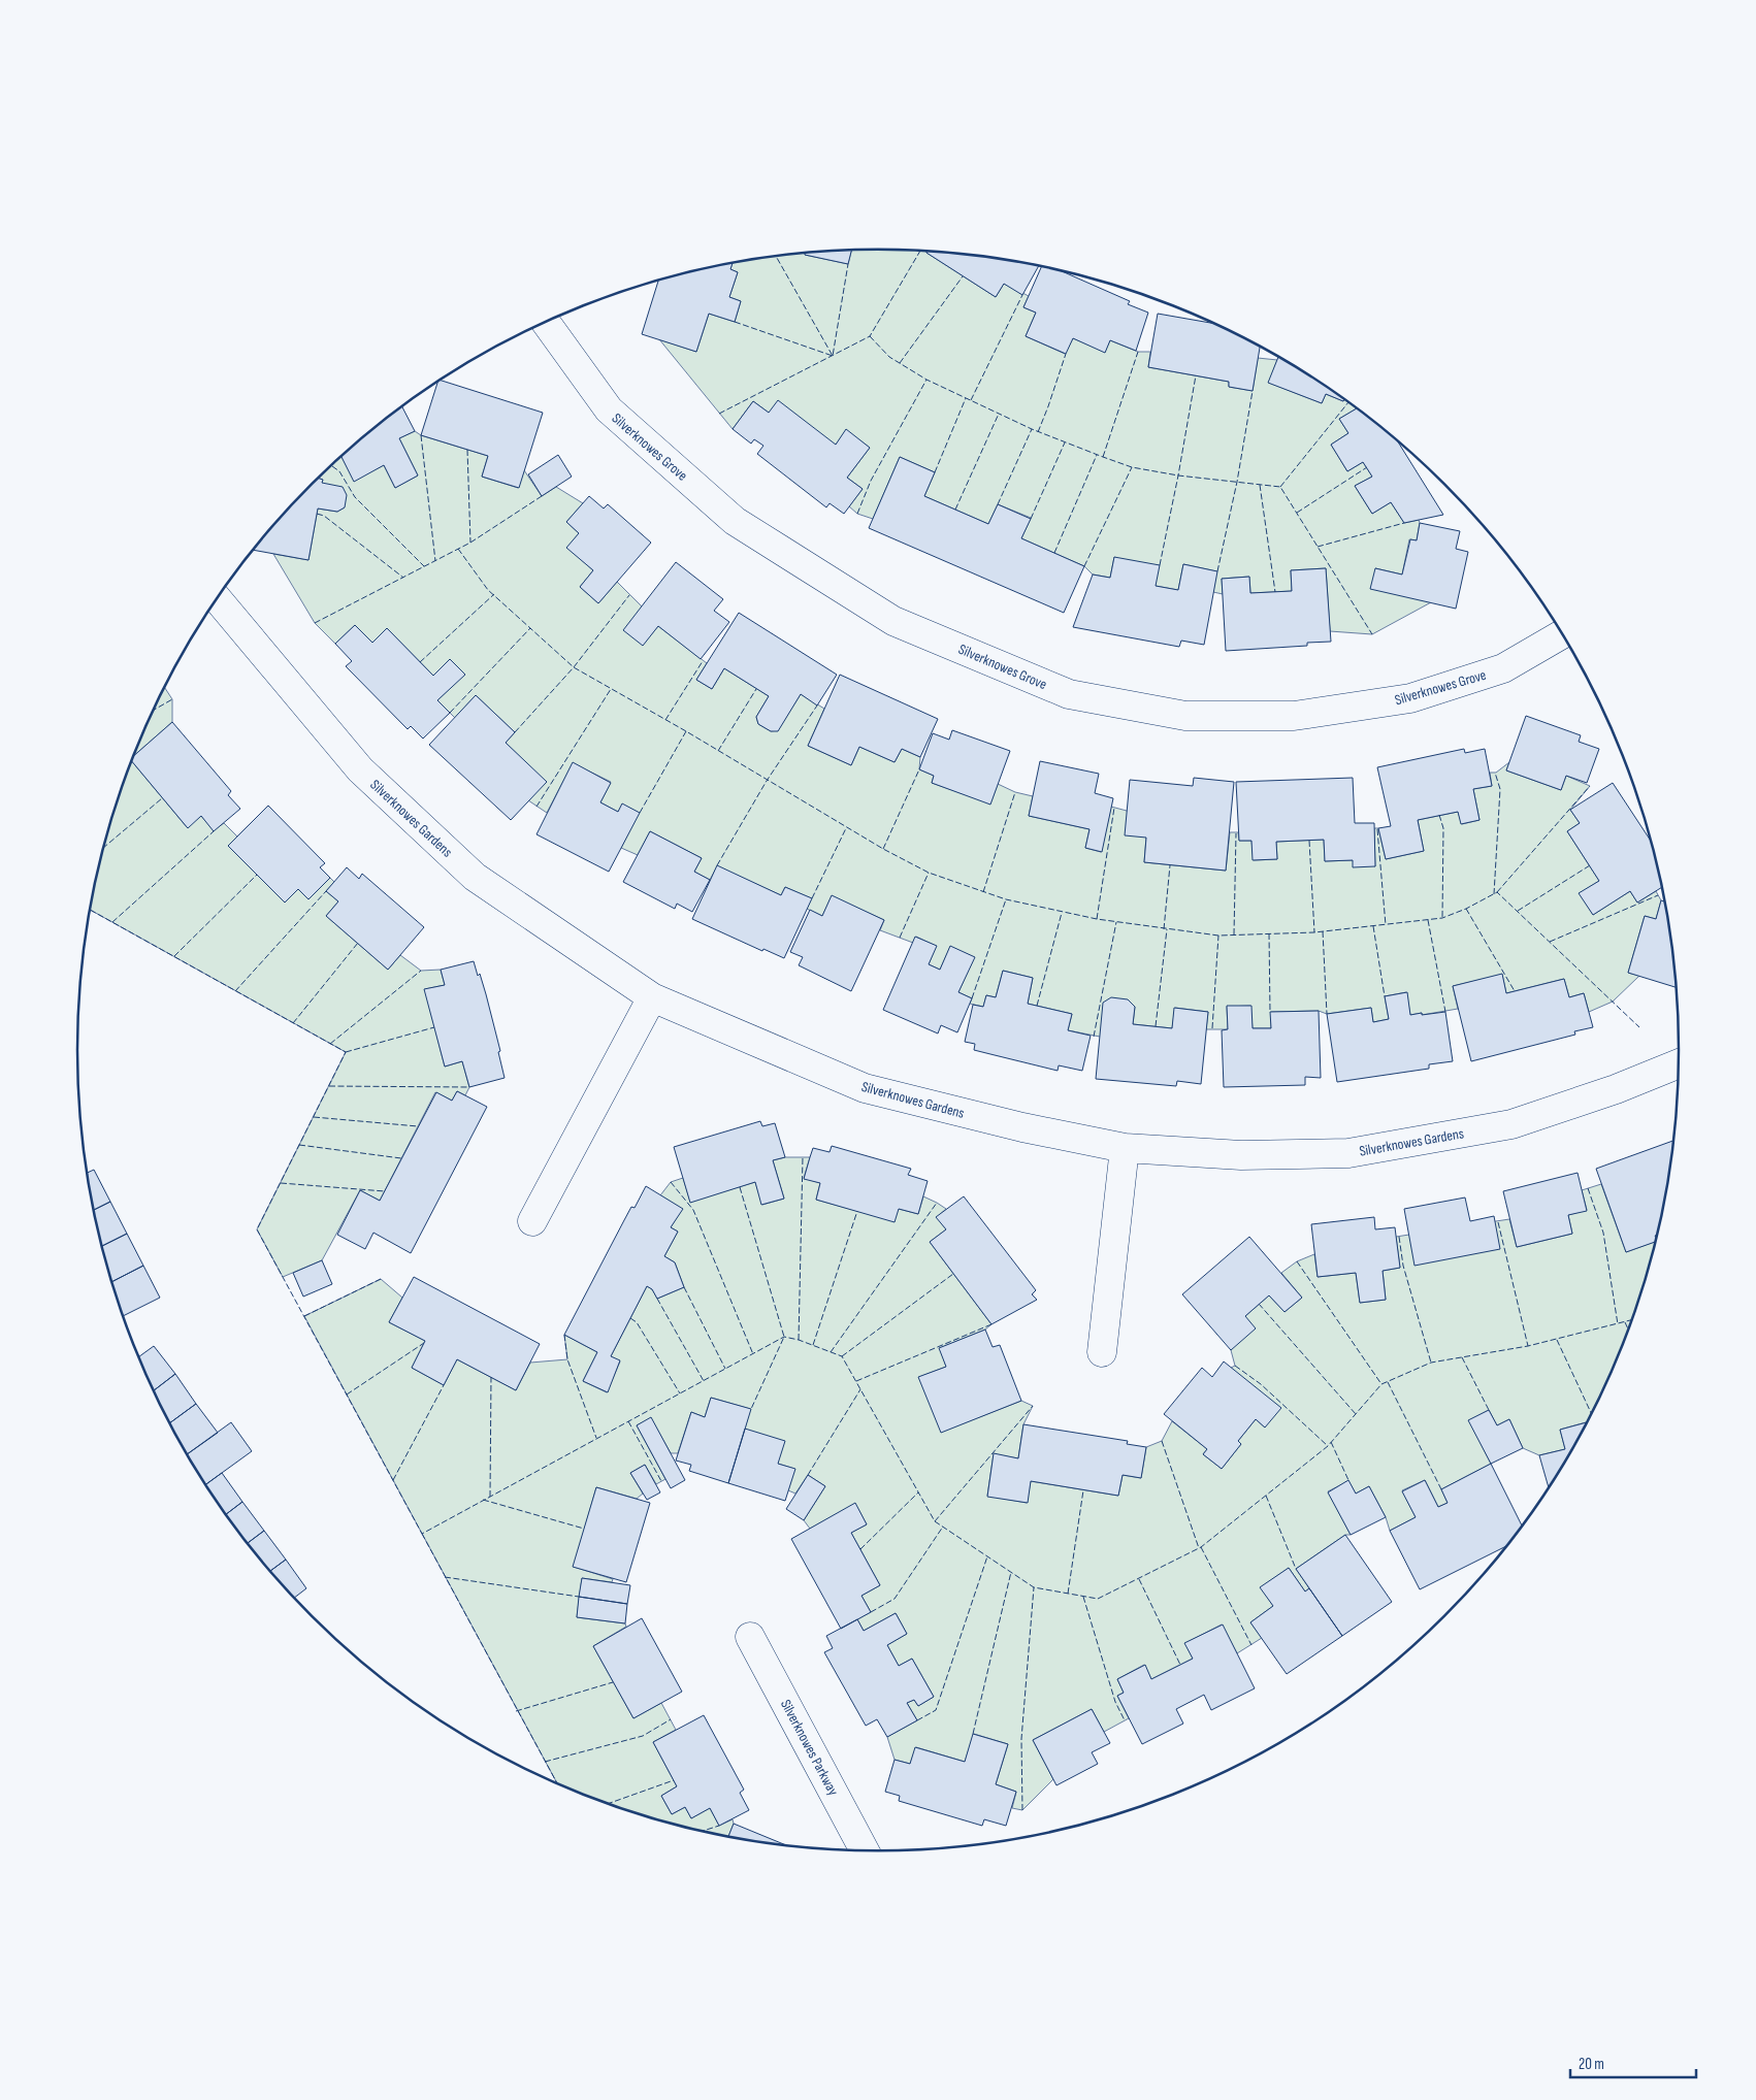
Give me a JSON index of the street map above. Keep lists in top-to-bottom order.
{
  "streets": {
    "street": ["Silverknowes Grove", "Silverknowes Gardens", "Silverknowes Parkway"]
  },
  "scale_bar": "20 m"
}
